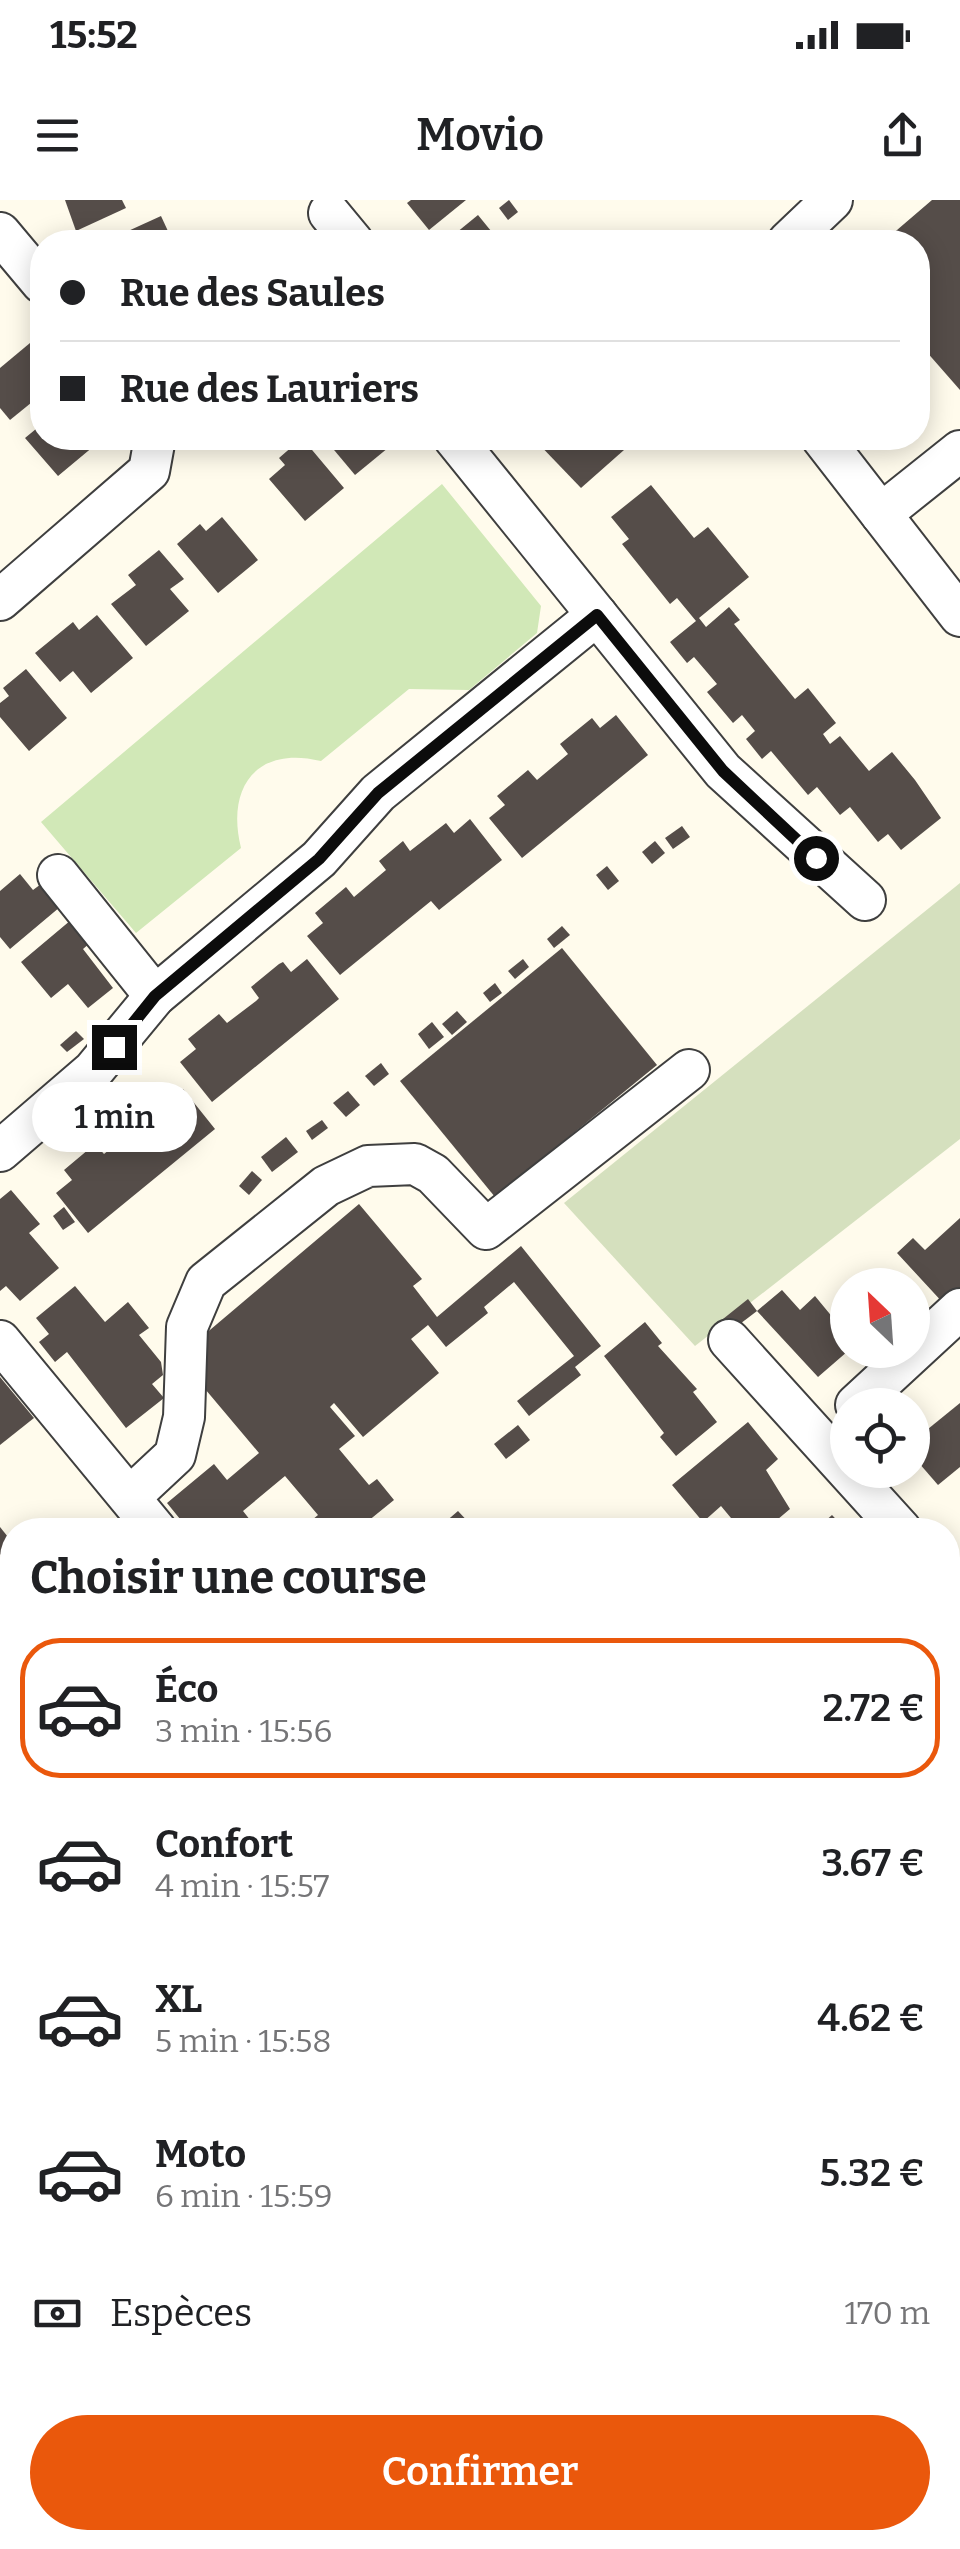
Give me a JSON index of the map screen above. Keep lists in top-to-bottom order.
{
  "north": "top left",
  "page": {
    "status": "15:52",
    "header": "Movio",
    "banner": ["Rue des Saules", "Rue des Lauriers"],
    "bubble": "1 min",
    "heading": "Choisir une course",
    "list": [
      {
        "name": "Éco",
        "note": "3 min · 15:56",
        "value": "2.72 €"
      },
      {
        "name": "Confort",
        "note": "4 min · 15:57",
        "value": "3.67 €"
      },
      {
        "name": "XL",
        "note": "5 min · 15:58",
        "value": "4.62 €"
      },
      {
        "name": "Moto",
        "note": "6 min · 15:59",
        "value": "5.32 €"
      }
    ],
    "pay": ["Espèces", "170 m"],
    "buttons": "Confirmer"
  }
}
